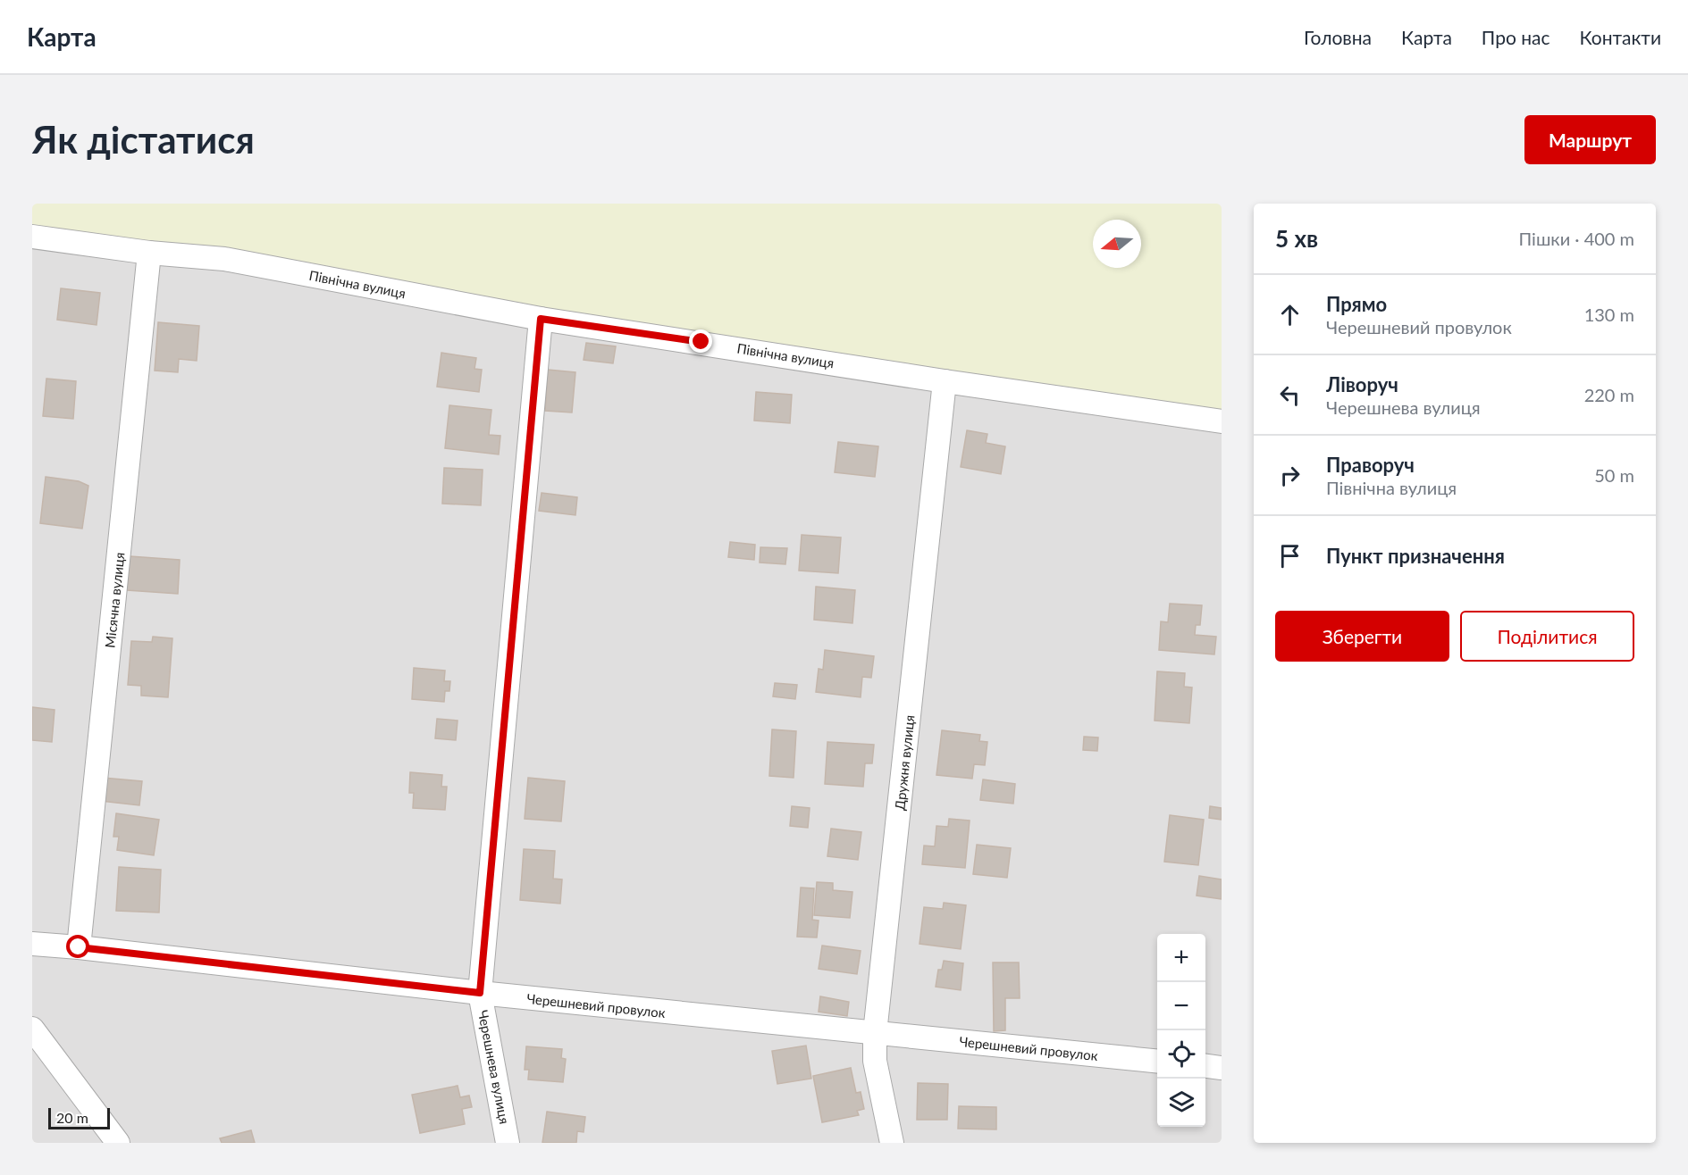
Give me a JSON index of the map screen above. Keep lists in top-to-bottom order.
{
  "streets": {
    "street": [
      "Північна вулиця",
      "Місячна вулиця",
      "Дружня вулиця",
      "Черешневий провулок",
      "Черешнева вулиця"
    ]
  },
  "crossings": [
    ["Північна вулиця", "Місячна вулиця"],
    ["Північна вулиця", "Дружня вулиця"],
    ["Північна вулиця", "Черешнева вулиця"],
    ["Місячна вулиця", "Черешневий провулок"],
    ["Дружня вулиця", "Черешневий провулок"],
    ["Черешневий провулок", "Черешнева вулиця"]
  ],
  "scale_bar": "20 m",
  "north": "left",
  "page": {
    "header": "Карта",
    "nav": [
      "Головна",
      "Карта",
      "Про нас",
      "Контакти"
    ],
    "buttons": [
      "Маршрут",
      ["Зберегти", "Поділитися"]
    ],
    "title": "Як дістатися",
    "heading": ["5 хв", "Пішки · 400 m"],
    "list": [
      ["Прямо", "Черешневий провулок", "130 m"],
      ["Ліворуч", "Черешнева вулиця", "220 m"],
      ["Праворуч", "Північна вулиця", "50 m"],
      "Пункт призначення"
    ],
    "map_buttons": ["+", "−"],
    "scale": "20 m"
  }
}
